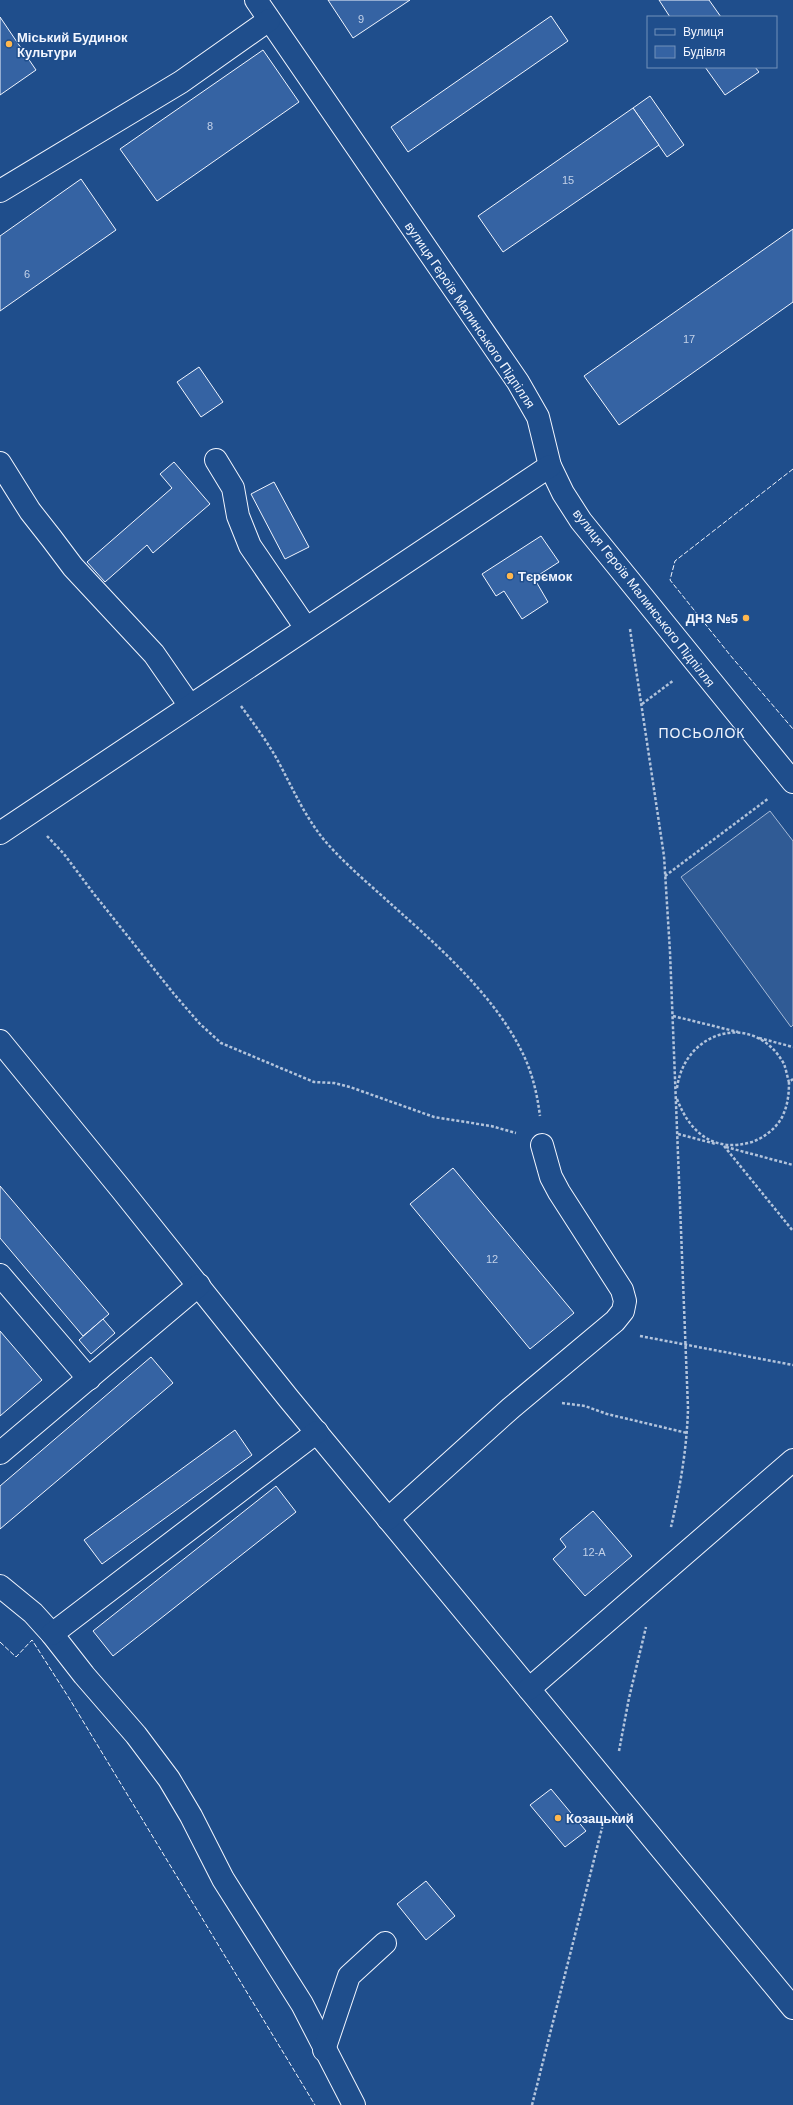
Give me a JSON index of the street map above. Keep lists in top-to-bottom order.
{
  "streets": {
    "street": ["вулиця Героїв Малинського Підпілля"]
  },
  "districts": ["ПОСЬОЛОК"],
  "places": [
    "Міський Будинок Культури",
    "Тєрємок",
    "ДНЗ №5",
    "Козацький"
  ],
  "house_numbers": [
    "9",
    "8",
    "15",
    "6",
    "17",
    "12",
    "12-А"
  ],
  "legend": ["Вулиця", "Будівля"]
}
